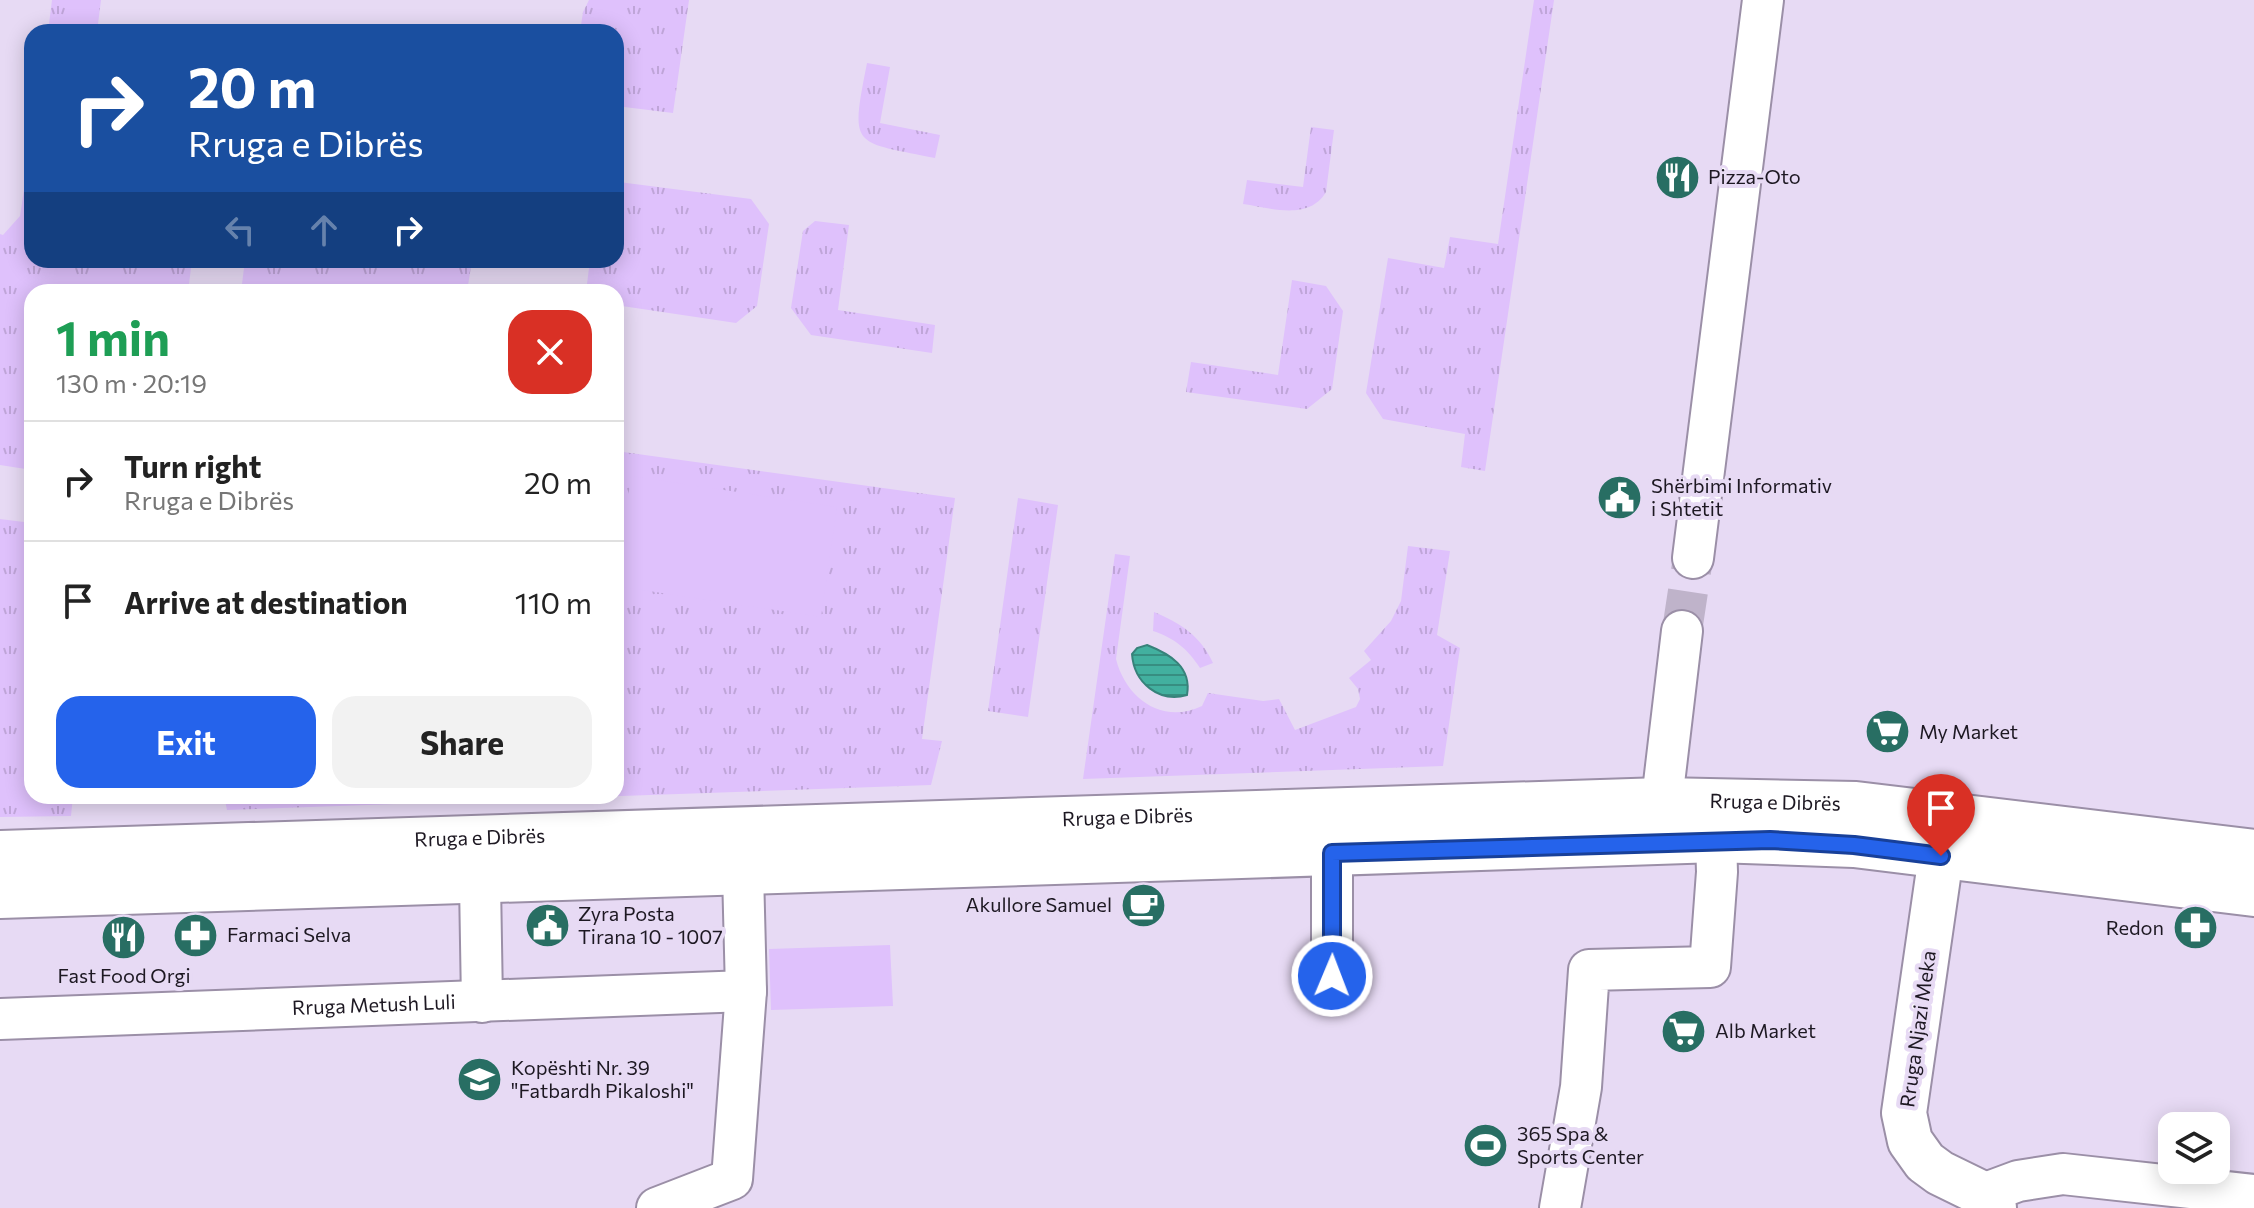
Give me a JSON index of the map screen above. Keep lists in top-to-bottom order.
{
  "streets": {
    "main road": ["Rruga e Dibrës", "Rruga Njazi Meka"],
    "street": ["Rruga Metush Luli"]
  },
  "crossings": [
    ["Rruga e Dibrës", "Rruga Njazi Meka"]
  ],
  "places": {
    "restaurant": ["Pizza-Oto", "Fast Food Orgi"],
    "public building": ["Shërbimi Informativ i Shtetit", "Zyra Posta Tirana 10 - 1007"],
    "supermarket": ["My Market", "Alb Market"],
    "cafe": ["Akullore Samuel"],
    "pharmacy": ["Redon", "Farmaci Selva"],
    "school or university": ["Kopështi Nr. 39 \"Fatbardh Pikaloshi\""],
    "sports": ["365 Spa & Sports Center"]
  },
  "page": {
    "turn": ["20 m", "Rruga e Dibrës"],
    "heading": ["1 min", "130 m · 20:19"],
    "list": [
      {
        "name": "Turn right",
        "note": "Rruga e Dibrës",
        "value": "20 m"
      },
      {
        "name": "Arrive at destination",
        "value": "110 m"
      }
    ],
    "buttons": ["Exit", "Share"]
  }
}
